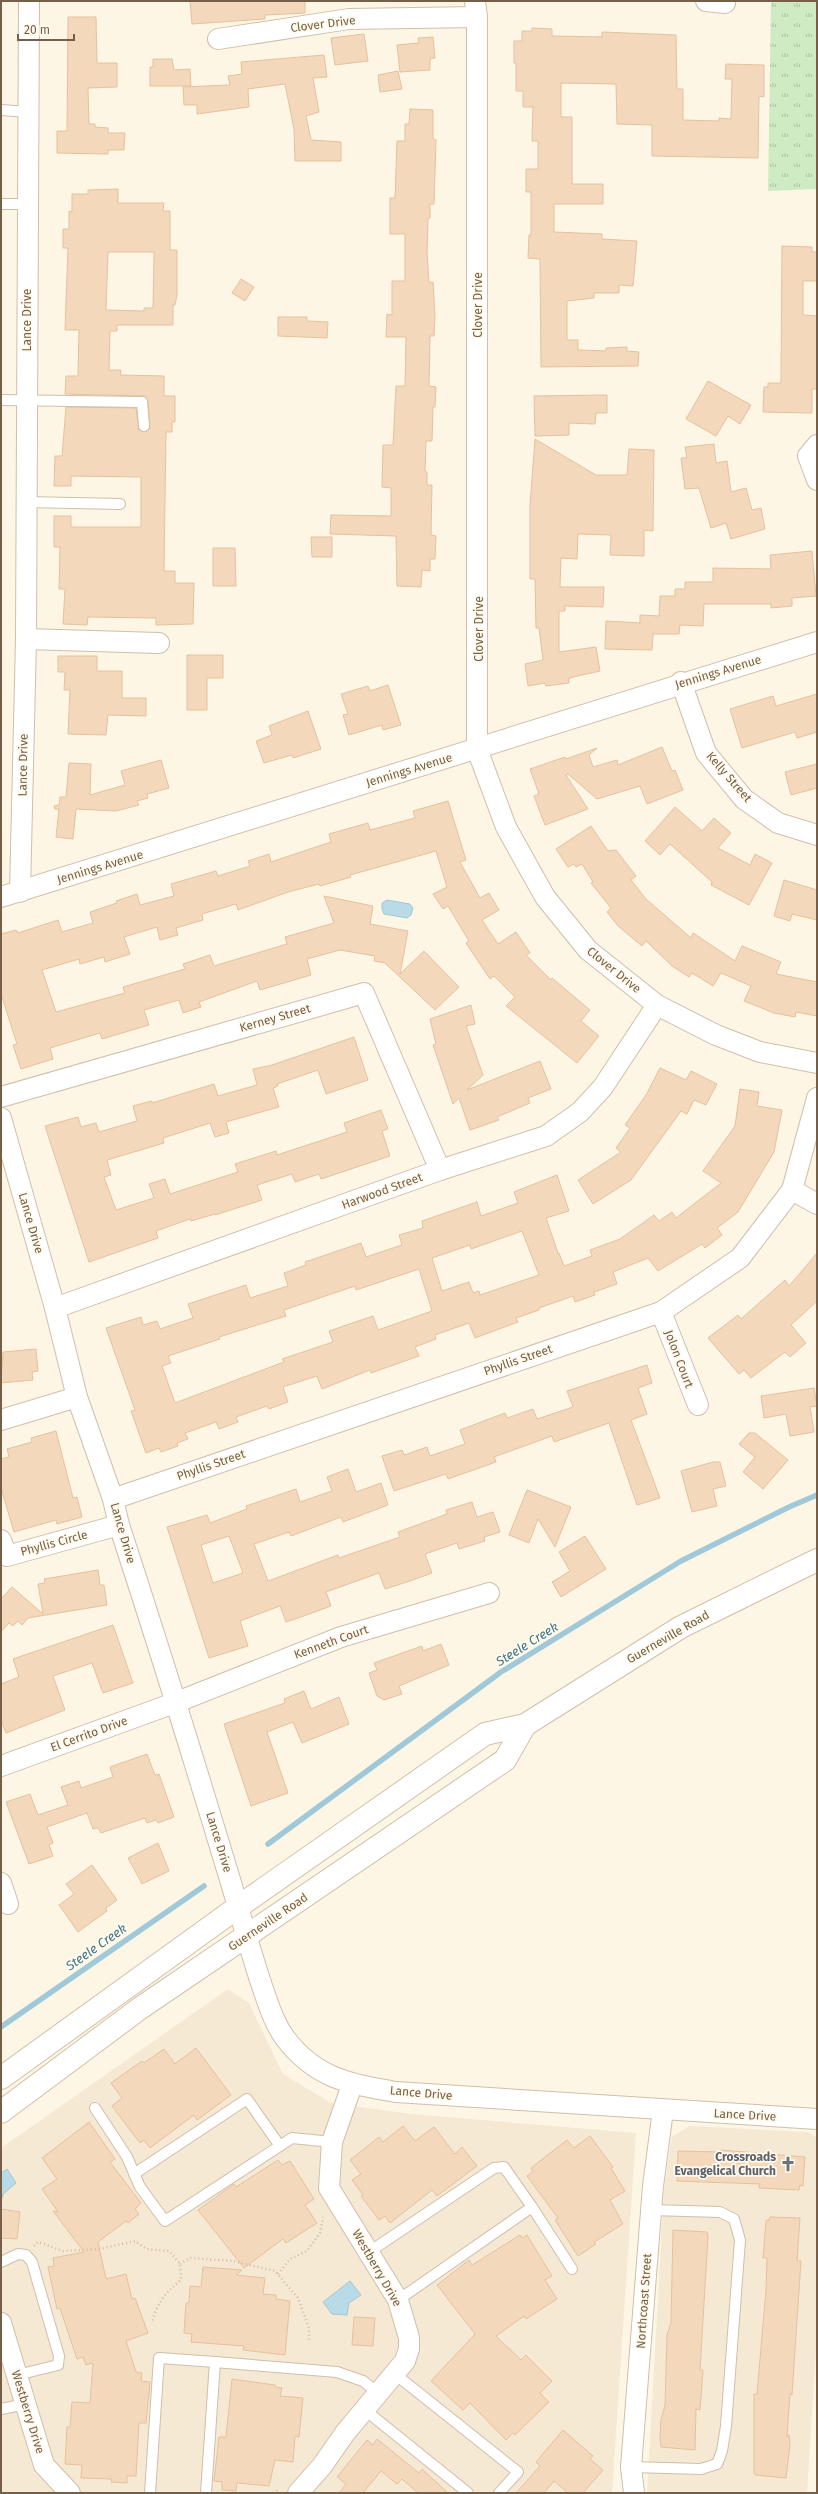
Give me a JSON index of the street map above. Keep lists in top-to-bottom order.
{
  "streets": {
    "main road": ["Guerneville Road"],
    "street": [
      "Clover Drive",
      "Lance Drive",
      "Jennings Avenue",
      "Kelly Street",
      "Kerney Street",
      "Harwood Street",
      "Jolon Court",
      "Phyllis Street",
      "Phyllis Circle",
      "Kenneth Court",
      "El Cerrito Drive",
      "Westberry Drive",
      "Northcoast Street"
    ]
  },
  "crossings": [
    ["Clover Drive", "Jennings Avenue"],
    ["Clover Drive", "Harwood Street"],
    ["Lance Drive", "Jennings Avenue"],
    ["Lance Drive", "Harwood Street"],
    ["Lance Drive", "Phyllis Street"],
    ["Lance Drive", "Phyllis Circle"],
    ["Lance Drive", "Guerneville Road"],
    ["Lance Drive", "Kenneth Court"],
    ["Lance Drive", "El Cerrito Drive"],
    ["Lance Drive", "Westberry Drive"],
    ["Lance Drive", "Northcoast Street"],
    ["Jennings Avenue", "Kelly Street"],
    ["Kerney Street", "Harwood Street"],
    ["Jolon Court", "Phyllis Street"],
    ["Kenneth Court", "El Cerrito Drive"]
  ],
  "water": ["Steele Creek"],
  "places": {
    "church": ["Crossroads Evangelical Church"]
  },
  "scale_bar": "20 m"
}
